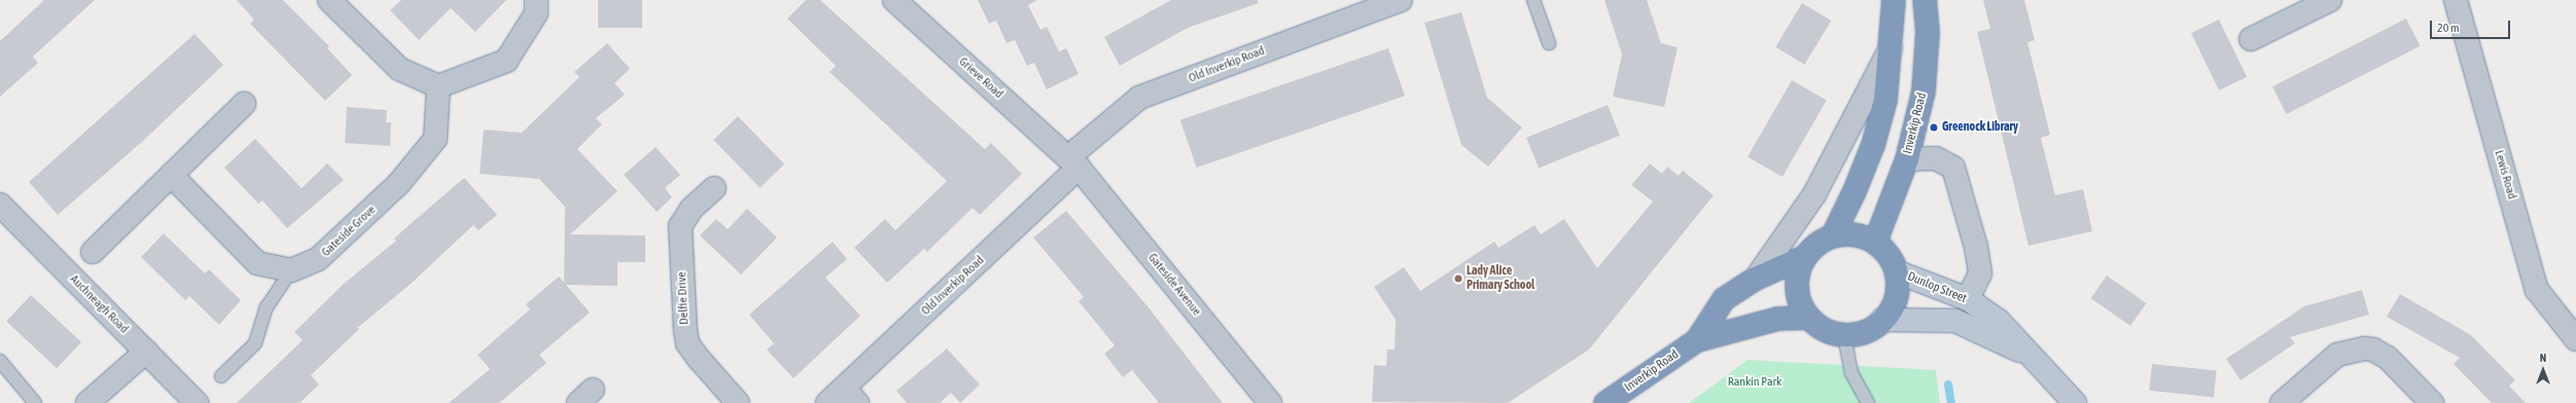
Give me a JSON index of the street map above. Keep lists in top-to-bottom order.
{
  "streets": {
    "highway": ["Inverkip Road"],
    "main road": ["Dunlop Street"],
    "street": [
      "Old Inverkip Road",
      "Grieve Road",
      "Lewis Road",
      "Gateside Grove",
      "Gateside Avenue",
      "Delfie Drive",
      "Auchneagh Road"
    ]
  },
  "crossings": [
    ["Old Inverkip Road", "Grieve Road"],
    ["Old Inverkip Road", "Gateside Avenue"],
    ["Grieve Road", "Gateside Avenue"],
    ["Inverkip Road", "Dunlop Street"]
  ],
  "parks": ["Rankin Park"],
  "places": ["Greenock Library", "Lady Alice Primary School"],
  "scale_bar": "20 m",
  "north": "top"
}
